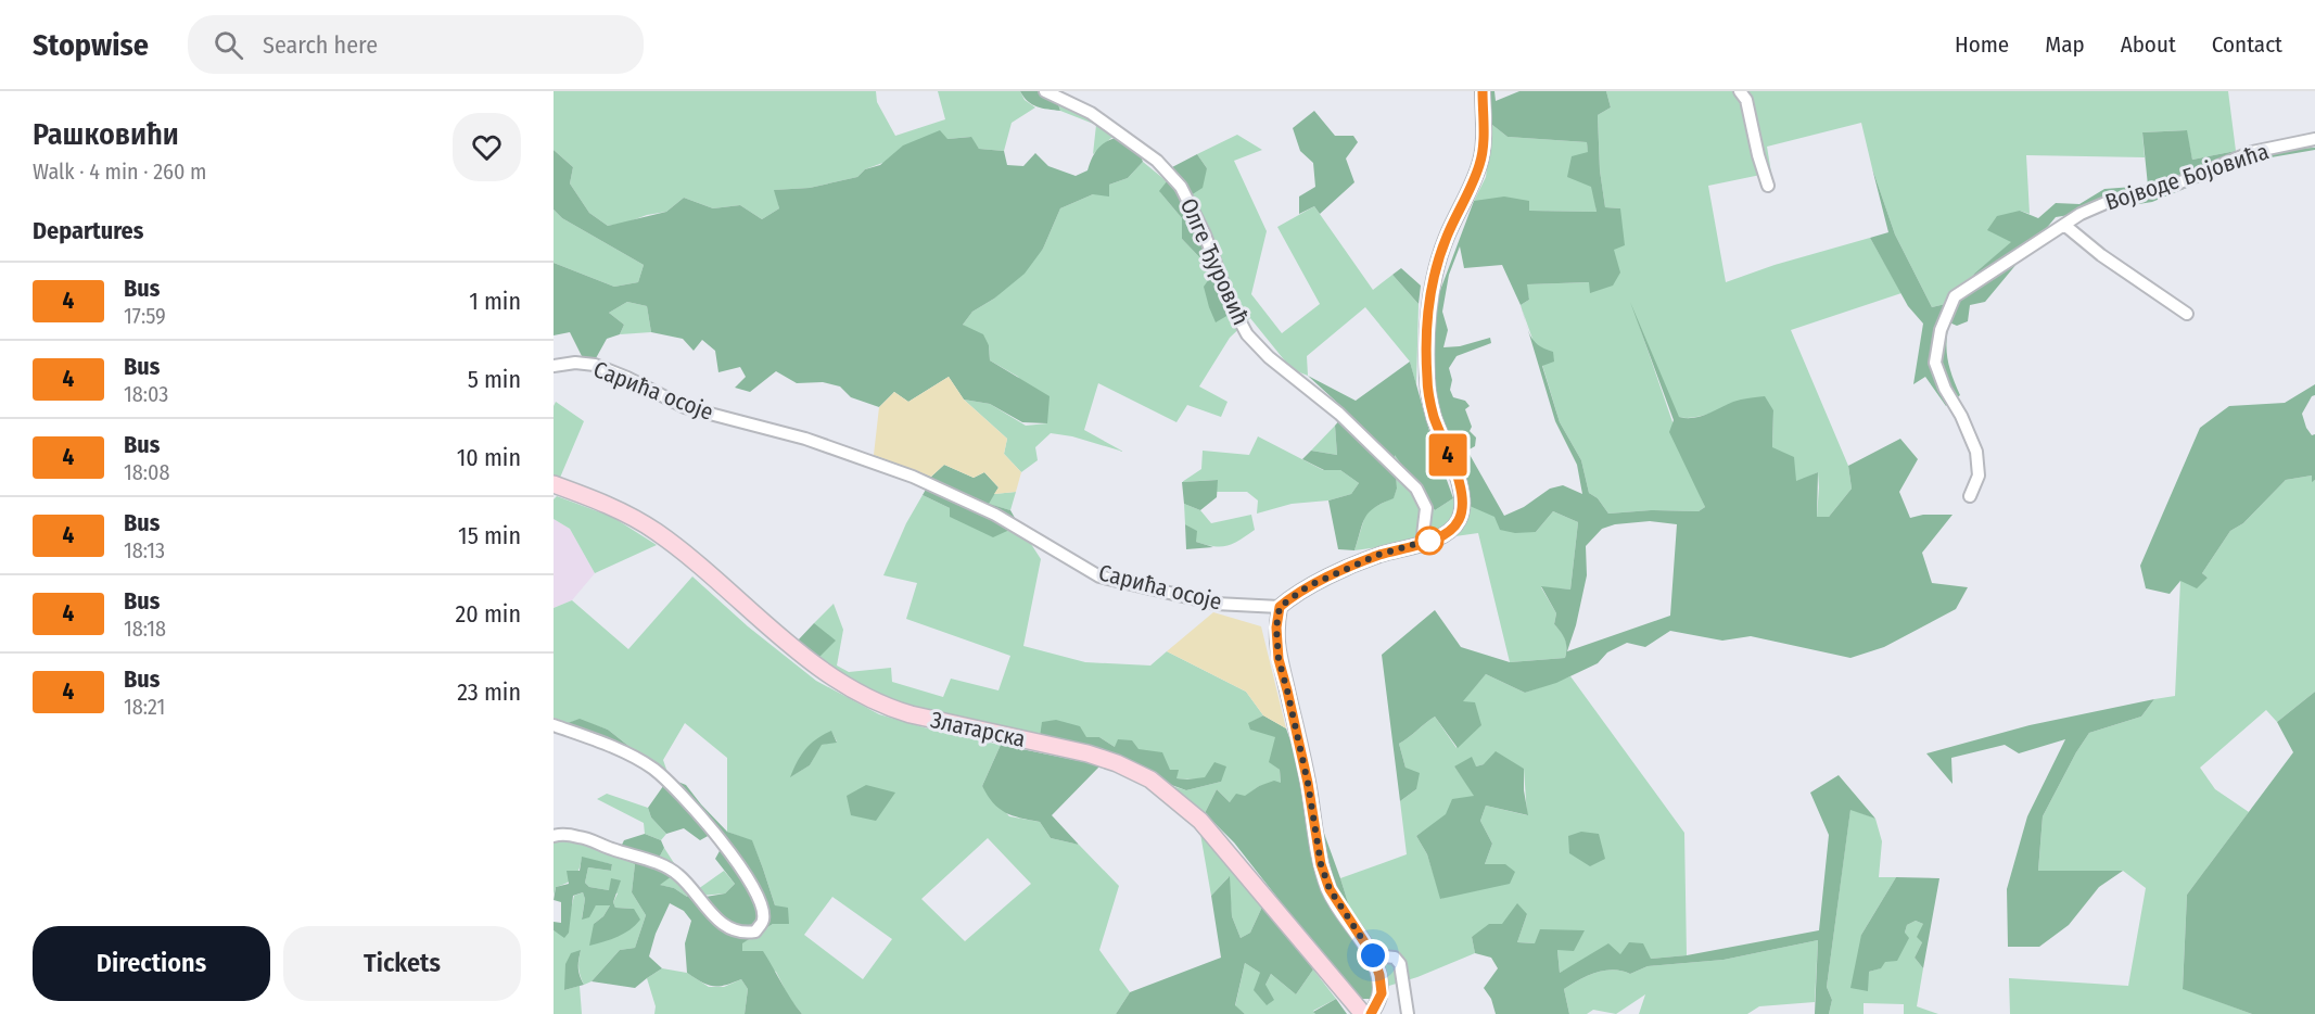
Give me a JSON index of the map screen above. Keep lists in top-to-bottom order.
{
  "streets": {
    "main road": ["Златарска"],
    "street": ["Војводе Бојовића", "Олге Ђуровић", "Сарића осоје"]
  },
  "lines": ["bus line 4"],
  "page": {
    "header": "Stopwise",
    "search": "Search here",
    "nav": [
      "Home",
      "Map",
      "About",
      "Contact"
    ],
    "heading": [
      ["Рашковићи", "Walk · 4 min · 260 m"],
      "Departures"
    ],
    "on_map": "4",
    "list": [
      {
        "mark": "4",
        "name": "Bus",
        "note": "17:59",
        "value": "1 min"
      },
      {
        "mark": "4",
        "name": "Bus",
        "note": "18:03",
        "value": "5 min"
      },
      {
        "mark": "4",
        "name": "Bus",
        "note": "18:08",
        "value": "10 min"
      },
      {
        "mark": "4",
        "name": "Bus",
        "note": "18:13",
        "value": "15 min"
      },
      {
        "mark": "4",
        "name": "Bus",
        "note": "18:18",
        "value": "20 min"
      },
      {
        "mark": "4",
        "name": "Bus",
        "note": "18:21",
        "value": "23 min"
      }
    ],
    "buttons": ["Directions", "Tickets"]
  }
}
